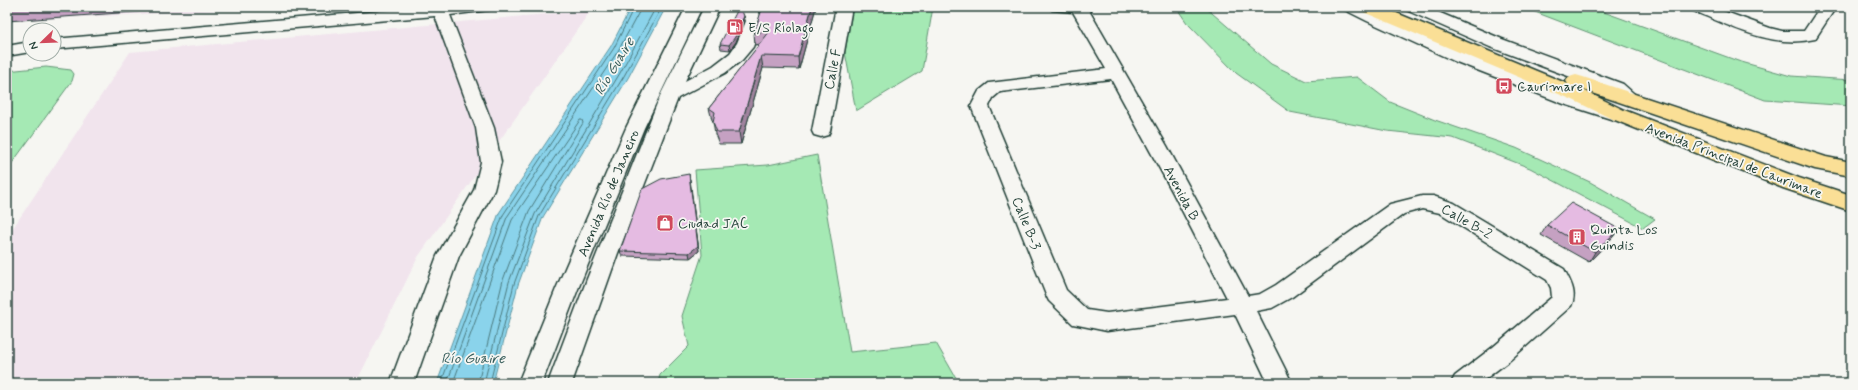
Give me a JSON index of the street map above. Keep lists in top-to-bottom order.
{
  "streets": {
    "main road": ["Avenida Principal de Caurimare"],
    "street": [
      "Calle F",
      "Avenida Río de Janeiro",
      "Avenida B",
      "Calle B-2",
      "Calle B-3"
    ]
  },
  "crossings": [
    ["Avenida B", "Calle B-2"],
    ["Avenida B", "Calle B-3"],
    ["Calle B-2", "Calle B-3"]
  ],
  "water": ["Río Guaire"],
  "places": {
    "fuel station": ["E/S Ríolago"],
    "bus stop": ["Caurimare I"],
    "shop": ["Ciudad JAC"],
    "building": ["Quinta Los Guindis"]
  },
  "north": "bottom left"
}
